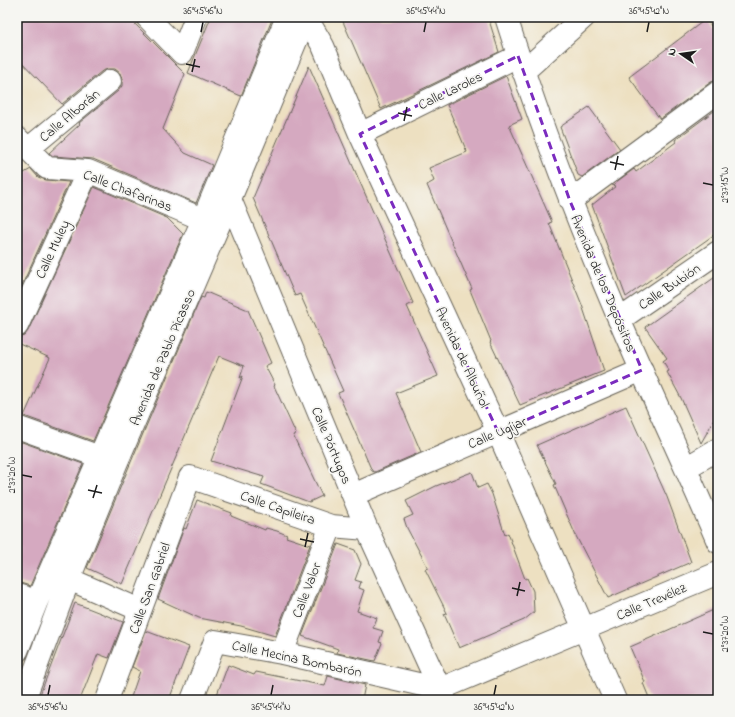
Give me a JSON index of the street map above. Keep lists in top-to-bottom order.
{
  "streets": {
    "street": [
      "Calle Laroles",
      "Calle Alborán",
      "Calle Chafarinas",
      "Calle Muley",
      "Avenida de los Depósitos",
      "Calle Bubión",
      "Avenida de Pablo Picasso",
      "Avenida de Albuñol",
      "Calle Ugíjar",
      "Calle Pórtugos",
      "Calle Capileira",
      "Calle San Gabriel",
      "Calle Valor",
      "Calle Trevélez",
      "Calle Mecina Bombarón"
    ]
  },
  "crossings": [
    ["Calle Laroles", "Avenida de los Depósitos"],
    ["Calle Laroles", "Avenida de Albuñol"],
    ["Calle Alborán", "Calle Chafarinas"],
    ["Calle Chafarinas", "Calle Muley"],
    ["Calle Chafarinas", "Avenida de Pablo Picasso"],
    ["Avenida de los Depósitos", "Calle Bubión"],
    ["Avenida de los Depósitos", "Calle Ugíjar"],
    ["Avenida de Pablo Picasso", "Avenida de Albuñol"],
    ["Avenida de Pablo Picasso", "Calle Pórtugos"],
    ["Avenida de Albuñol", "Calle Ugíjar"],
    ["Avenida de Albuñol", "Calle Trevélez"],
    ["Calle Ugíjar", "Calle Pórtugos"],
    ["Calle Pórtugos", "Calle Capileira"],
    ["Calle Pórtugos", "Calle Trevélez"],
    ["Calle Pórtugos", "Calle Mecina Bombarón"],
    ["Calle Capileira", "Calle San Gabriel"],
    ["Calle Capileira", "Calle Valor"],
    ["Calle Valor", "Calle Mecina Bombarón"],
    ["Calle Trevélez", "Calle Mecina Bombarón"]
  ],
  "north": "left",
  "coordinates": [
    "36°45'46\"N",
    "36°45'44\"N",
    "36°45'42\"N",
    "2°37'15\"W",
    "2°37'20\"W"
  ]
}
